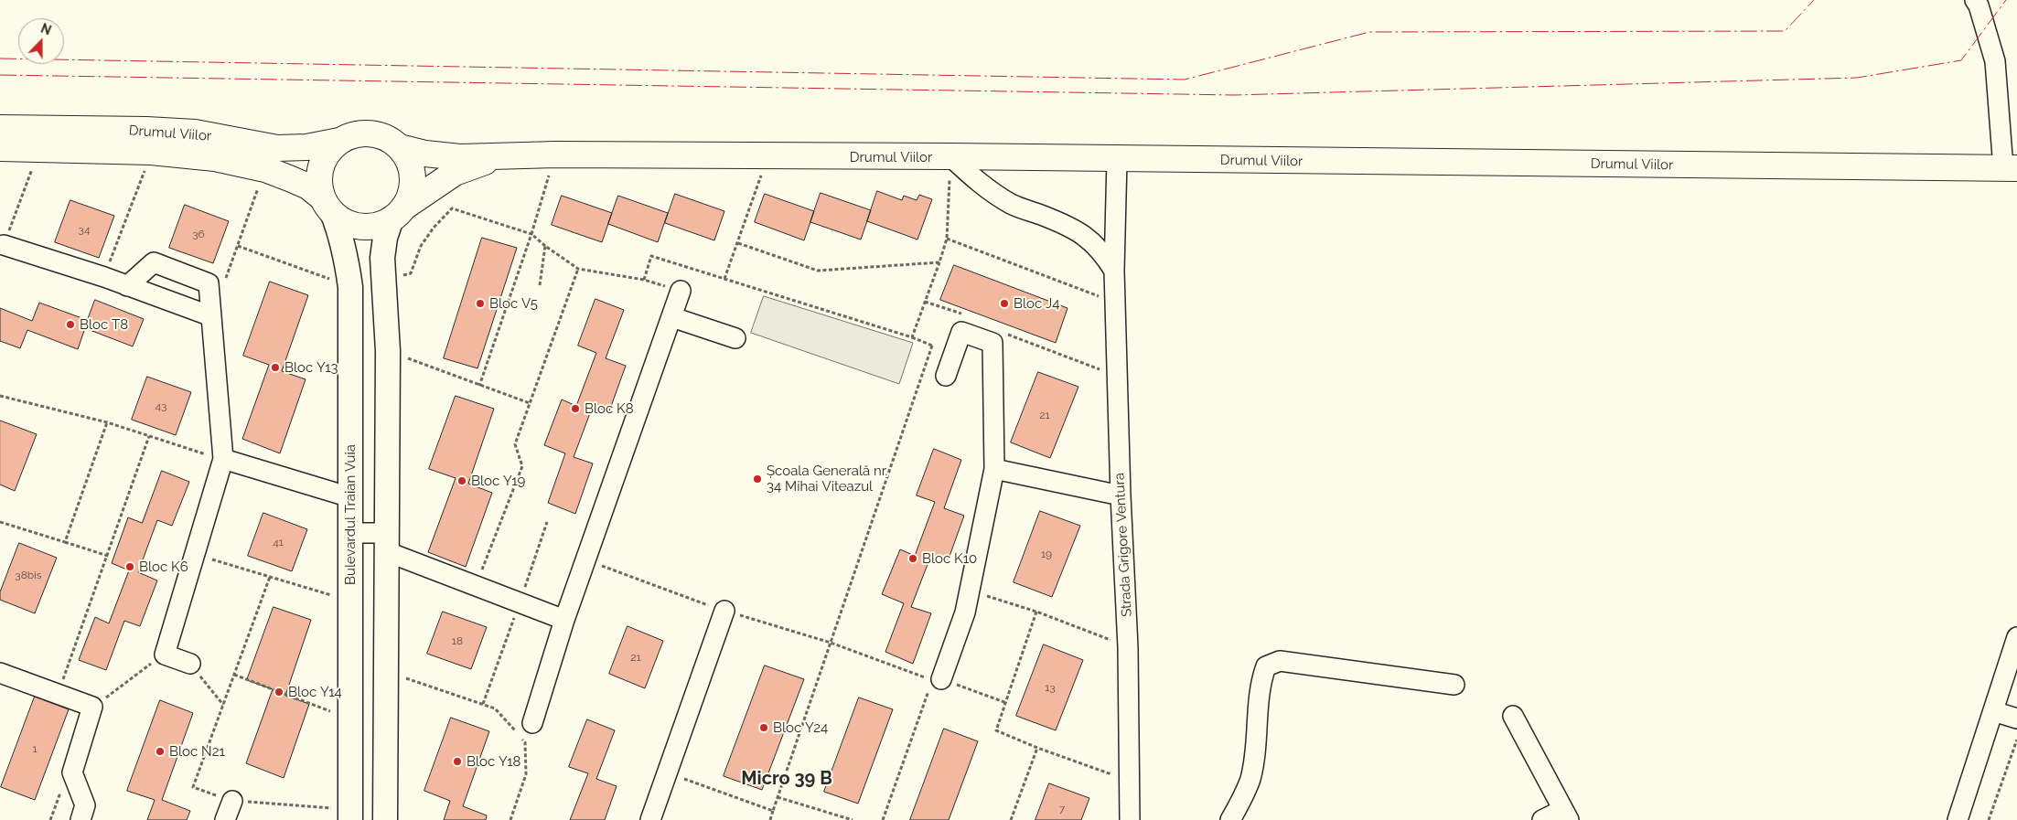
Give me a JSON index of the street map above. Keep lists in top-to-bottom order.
{
  "streets": {
    "highway": ["Drumul Viilor"],
    "main road": ["Bulevardul Traian Vuia"],
    "street": ["Strada Grigore Ventura"]
  },
  "crossings": [
    ["Drumul Viilor", "Bulevardul Traian Vuia"],
    ["Drumul Viilor", "Strada Grigore Ventura"]
  ],
  "districts": ["Micro 39 B"],
  "places": [
    "Bloc V5",
    "Bloc J4",
    "Bloc T8",
    "Bloc Y13",
    "Bloc K8",
    "Școala Generală nr. 34 Mihai Viteazul",
    "Bloc Y19",
    "Bloc K10",
    "Bloc K6",
    "Bloc Y14",
    "Bloc Y24",
    "Bloc N21",
    "Bloc Y18"
  ],
  "house_numbers": [
    "34",
    "36",
    "43",
    "21",
    "41",
    "19",
    "38bis",
    "18",
    "21",
    "13",
    "1",
    "7"
  ],
  "north": "top"
}
